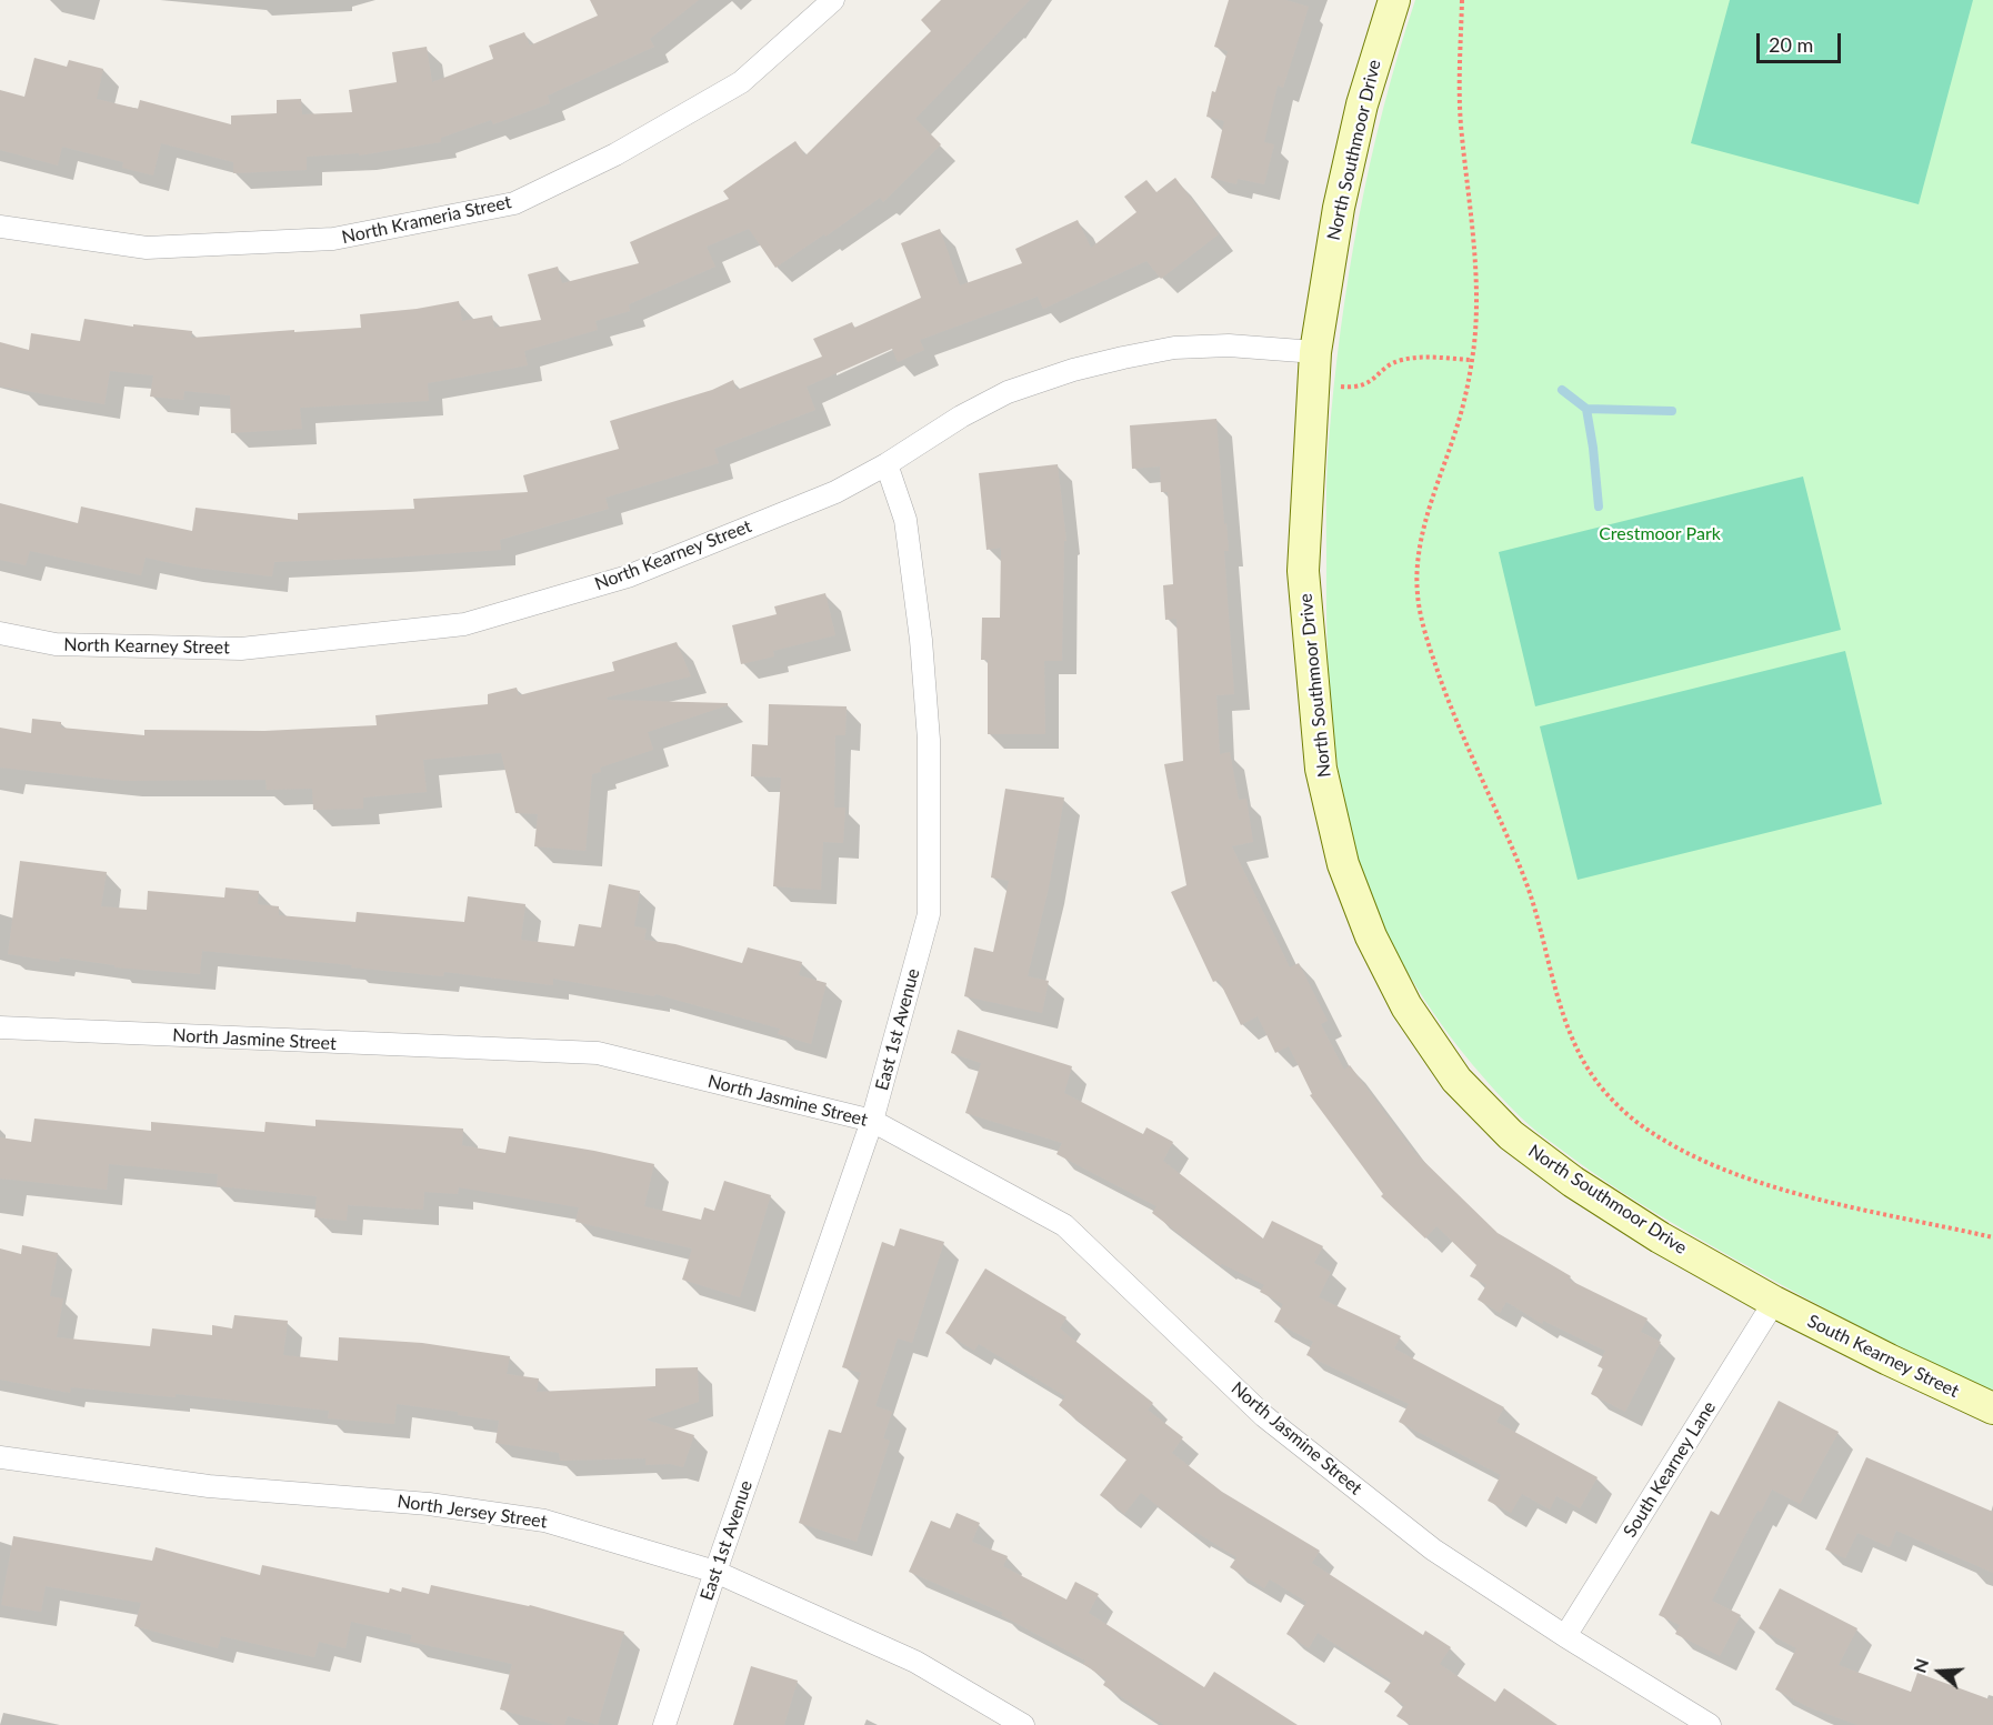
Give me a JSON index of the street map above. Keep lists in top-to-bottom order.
{
  "streets": {
    "street": [
      "North Southmoor Drive",
      "North Krameria Street",
      "North Kearney Street",
      "East 1st Avenue",
      "North Jasmine Street",
      "South Kearney Street",
      "South Kearney Lane",
      "North Jersey Street"
    ]
  },
  "crossings": [
    ["North Southmoor Drive", "North Kearney Street"],
    ["North Southmoor Drive", "South Kearney Street"],
    ["North Southmoor Drive", "South Kearney Lane"],
    ["North Kearney Street", "East 1st Avenue"],
    ["East 1st Avenue", "North Jasmine Street"],
    ["East 1st Avenue", "North Jersey Street"],
    ["North Jasmine Street", "South Kearney Lane"],
    ["South Kearney Street", "South Kearney Lane"]
  ],
  "parks": ["Crestmoor Park"],
  "scale_bar": "20 m",
  "north": "left"
}
